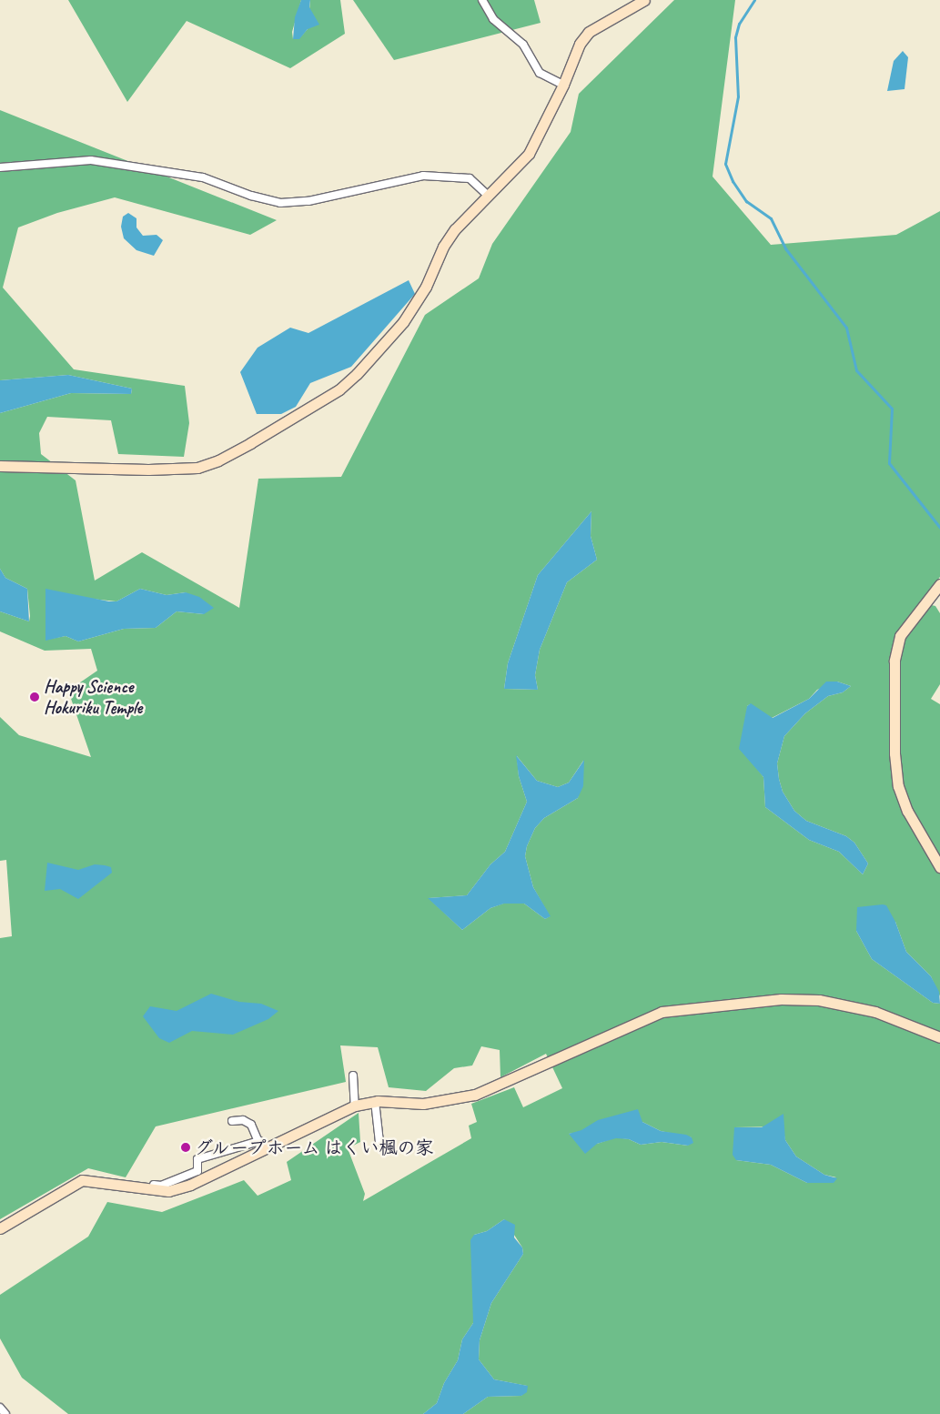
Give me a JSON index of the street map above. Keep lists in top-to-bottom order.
{
  "places": ["Happy Science Hokuriku Temple", "グループホーム はくい楓の家"]
}
